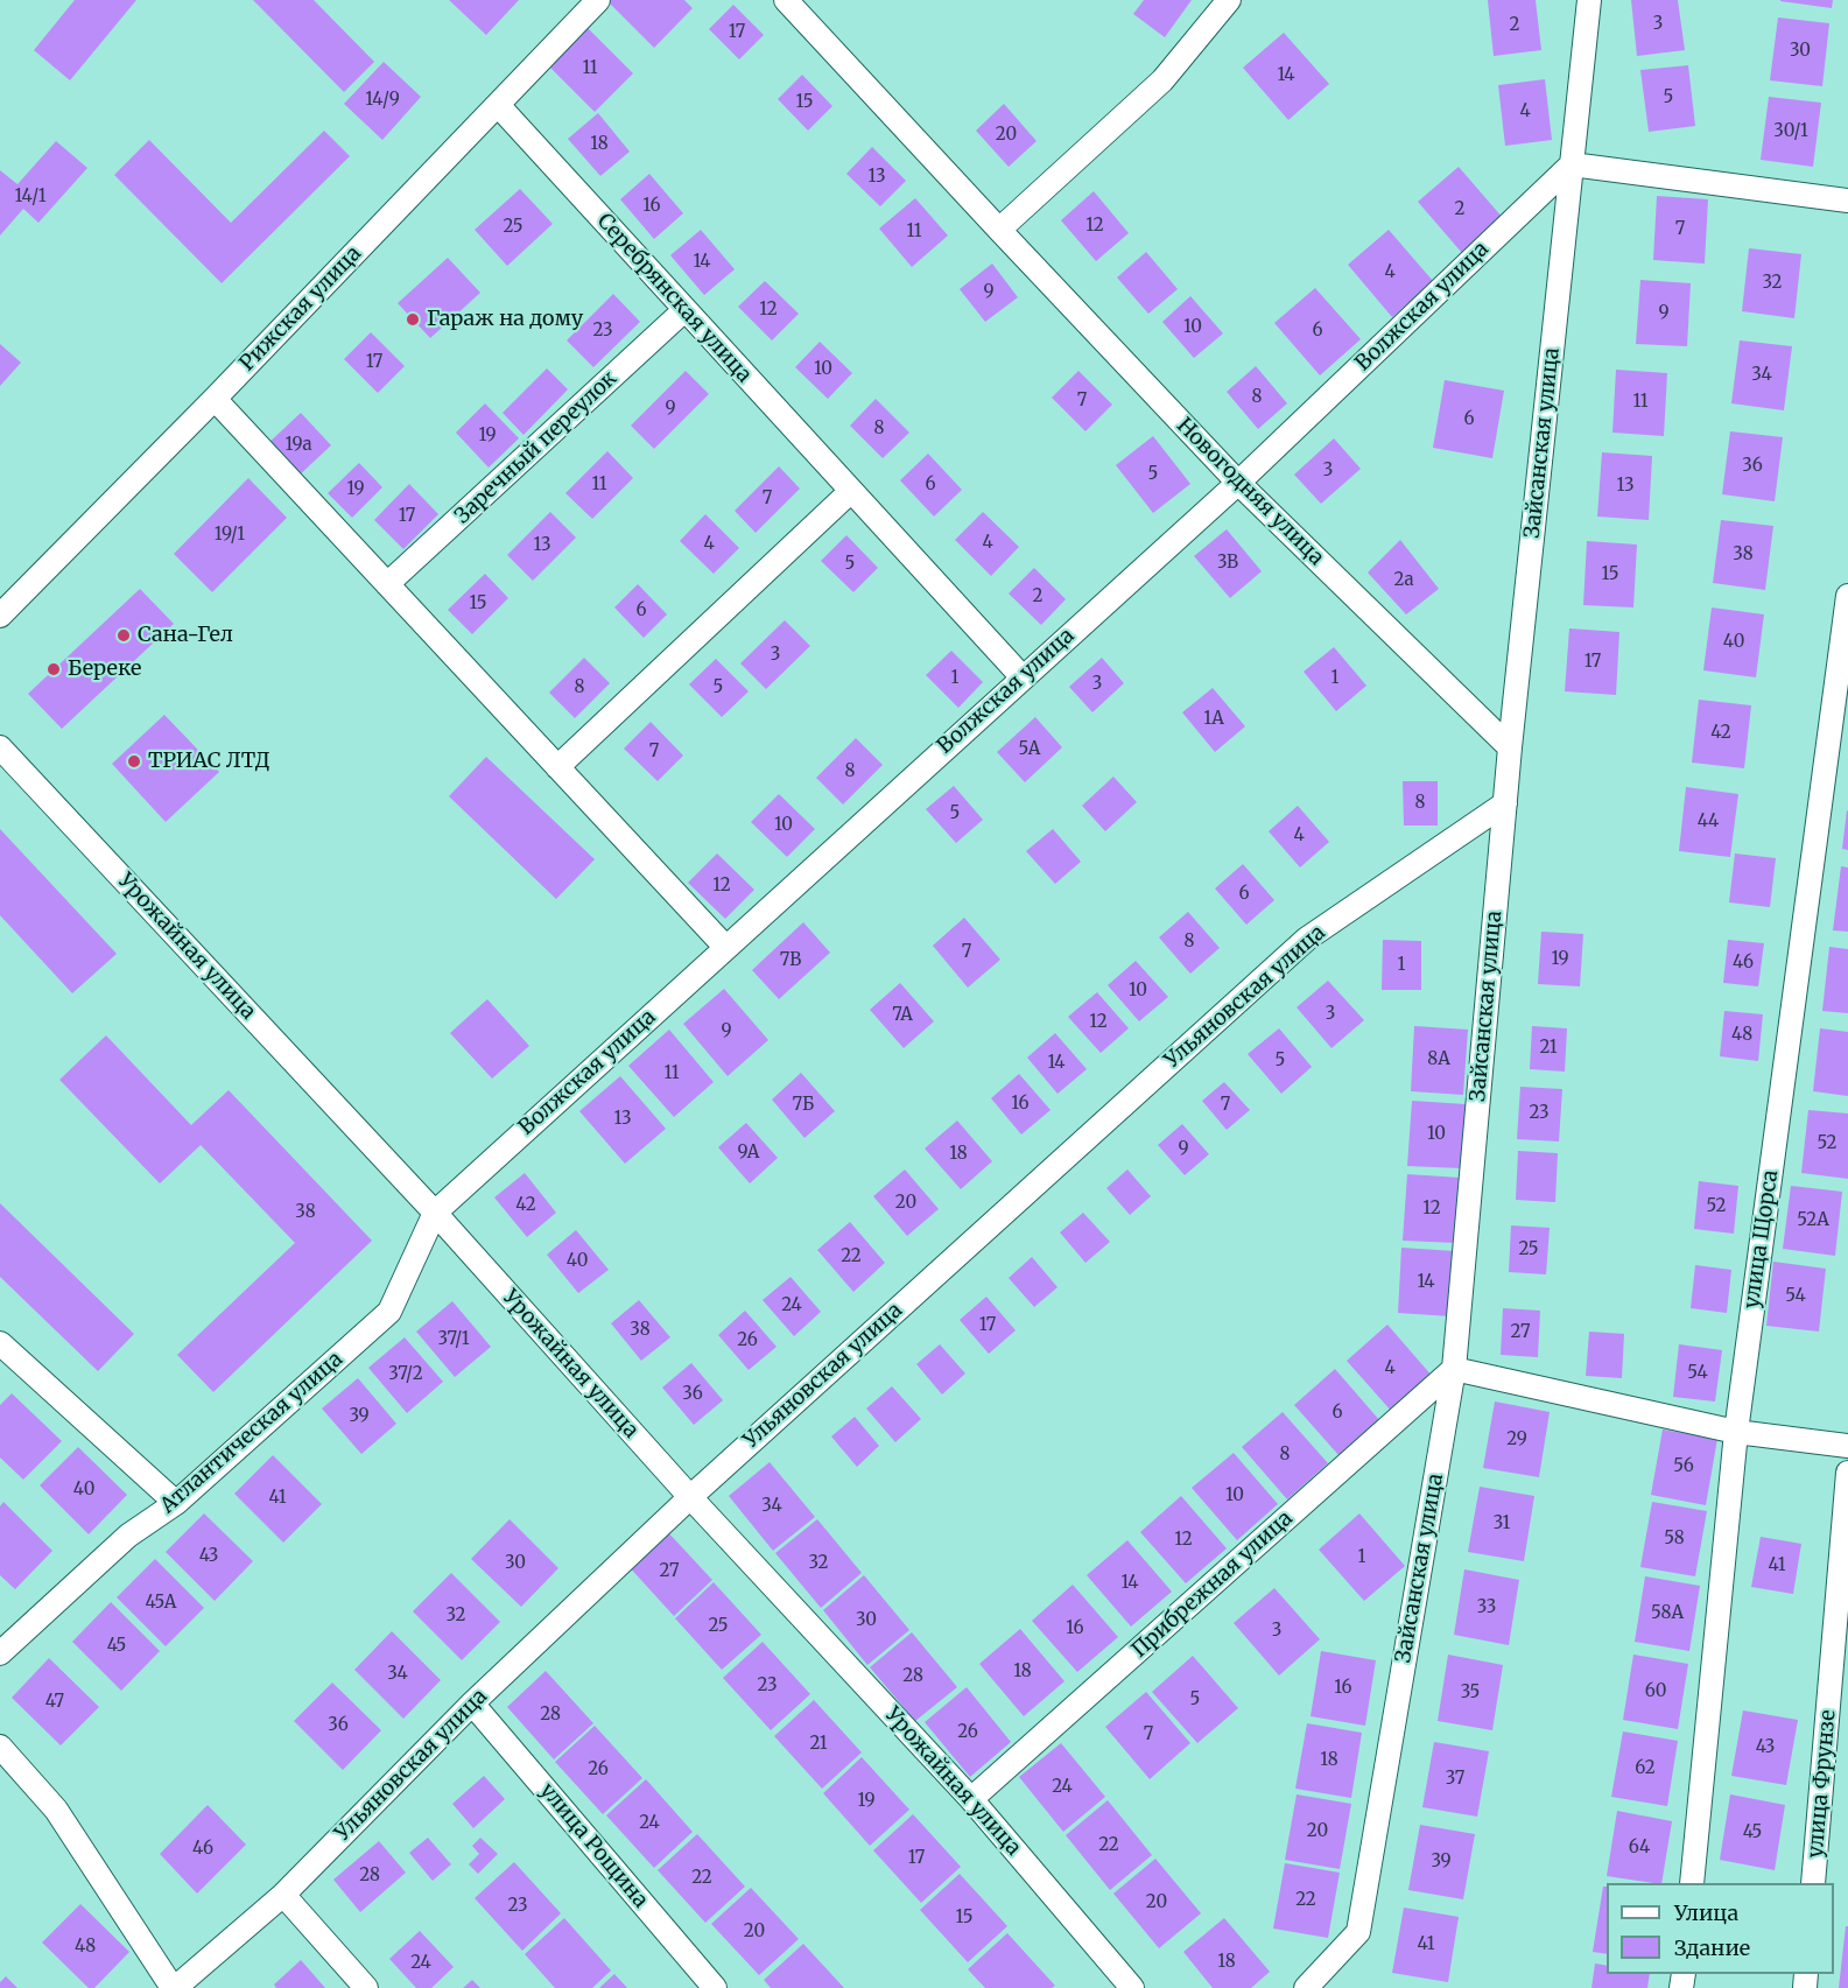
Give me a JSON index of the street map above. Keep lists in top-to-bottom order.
{
  "streets": {
    "street": [
      "Серебрянская улица",
      "Волжская улица",
      "Рижская улица",
      "Зайсанская улица",
      "Заречный переулок",
      "Новогодняя улица",
      "Урожайная улица",
      "Ульяновская улица",
      "улица Щорса",
      "Атлантическая улица",
      "Прибрежная улица",
      "улица Фрунзе",
      "улица Рощина"
    ]
  },
  "crossings": [
    ["Серебрянская улица", "Волжская улица"],
    ["Серебрянская улица", "Рижская улица"],
    ["Серебрянская улица", "Заречный переулок"],
    ["Волжская улица", "Зайсанская улица"],
    ["Волжская улица", "Новогодняя улица"],
    ["Волжская улица", "Урожайная улица"],
    ["Волжская улица", "Атлантическая улица"],
    ["Зайсанская улица", "Новогодняя улица"],
    ["Зайсанская улица", "Ульяновская улица"],
    ["Зайсанская улица", "Прибрежная улица"],
    ["Урожайная улица", "Ульяновская улица"],
    ["Урожайная улица", "Атлантическая улица"],
    ["Урожайная улица", "Прибрежная улица"],
    ["Ульяновская улица", "улица Рощина"]
  ],
  "places": [
    "Гараж на дому",
    "Сана-Гел",
    "Береке",
    "ТРИАС ЛТД"
  ],
  "house_numbers": [
    "3",
    "2",
    "17",
    "30",
    "11",
    "14",
    "5",
    "14/9",
    "15",
    "4",
    "30/1",
    "20",
    "18",
    "13",
    "14/1",
    "16",
    "2",
    "12",
    "25",
    "7",
    "11",
    "14",
    "4",
    "32",
    "9",
    "12",
    "9",
    "10",
    "23",
    "6",
    "17",
    "10",
    "34",
    "8",
    "7",
    "11",
    "9",
    "6",
    "8",
    "19",
    "19a",
    "36",
    "3",
    "5",
    "11",
    "6",
    "13",
    "19",
    "7",
    "17",
    "19/1",
    "4",
    "4",
    "13",
    "38",
    "3В",
    "5",
    "15",
    "2a",
    "2",
    "15",
    "6",
    "40",
    "3",
    "17",
    "1",
    "1",
    "3",
    "8",
    "5",
    "1А",
    "42",
    "5А",
    "7",
    "8",
    "8",
    "5",
    "44",
    "10",
    "4",
    "12",
    "6",
    "8",
    "7",
    "19",
    "7В",
    "46",
    "1",
    "10",
    "3",
    "7А",
    "12",
    "9",
    "48",
    "21",
    "8А",
    "5",
    "14",
    "11",
    "16",
    "7Б",
    "7",
    "23",
    "13",
    "10",
    "52",
    "9",
    "9А",
    "18",
    "20",
    "42",
    "52",
    "12",
    "38",
    "52А",
    "25",
    "22",
    "40",
    "14",
    "54",
    "24",
    "17",
    "38",
    "27",
    "37/1",
    "26",
    "4",
    "54",
    "37/2",
    "36",
    "6",
    "39",
    "29",
    "8",
    "56",
    "40",
    "10",
    "41",
    "34",
    "31",
    "58",
    "12",
    "43",
    "1",
    "30",
    "32",
    "41",
    "27",
    "14",
    "45А",
    "33",
    "58А",
    "32",
    "30",
    "25",
    "16",
    "3",
    "45",
    "18",
    "34",
    "28",
    "23",
    "16",
    "60",
    "35",
    "5",
    "47",
    "28",
    "36",
    "26",
    "7",
    "21",
    "43",
    "18",
    "62",
    "26",
    "37",
    "24",
    "19",
    "24",
    "20",
    "45",
    "22",
    "64",
    "46",
    "17",
    "39",
    "28",
    "22",
    "22",
    "20",
    "23",
    "15",
    "20",
    "41",
    "48",
    "18",
    "24"
  ],
  "legend": ["Улица", "Здание"]
}
